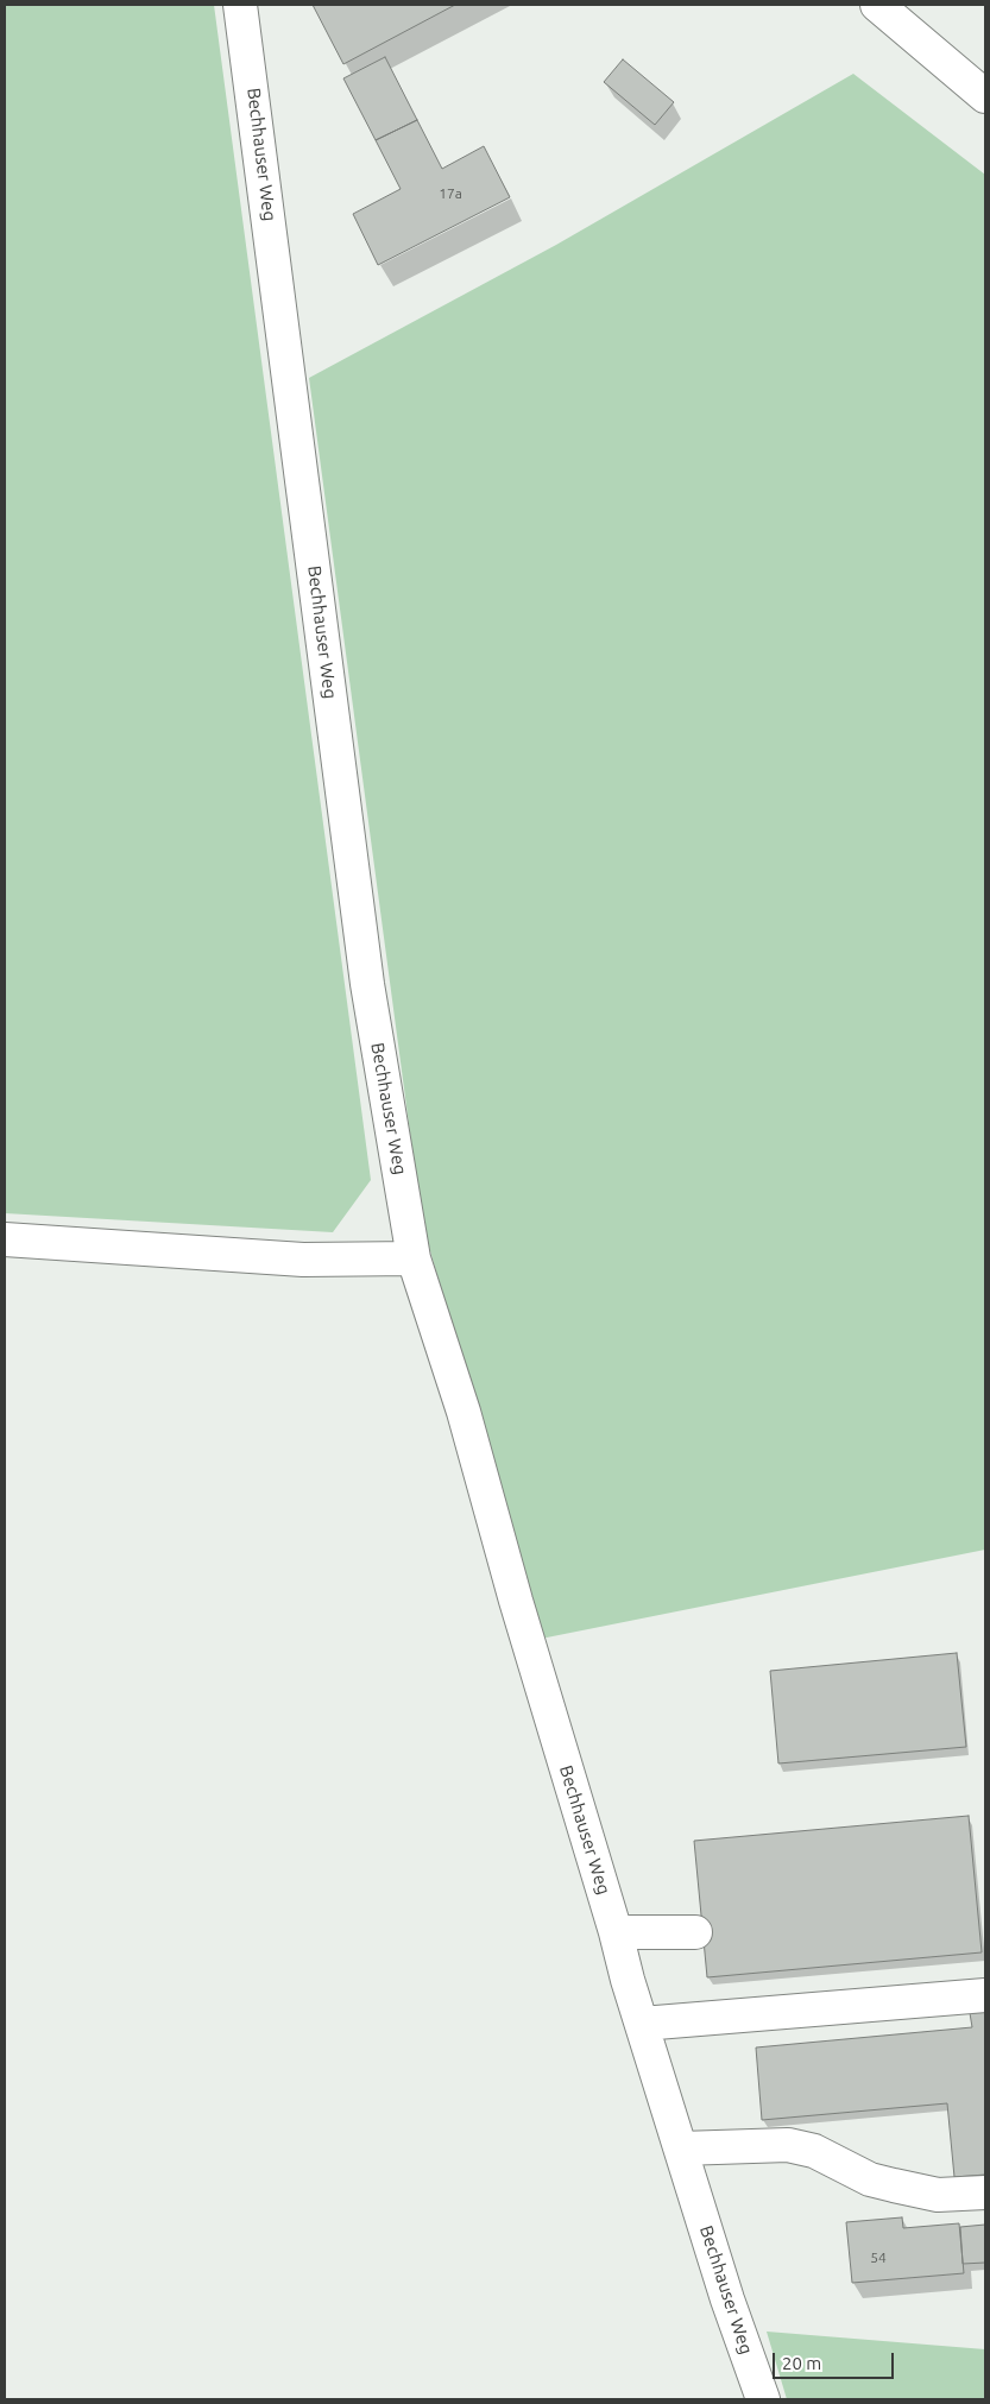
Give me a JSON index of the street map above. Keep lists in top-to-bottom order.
{
  "streets": {
    "street": ["Bechhauser Weg"]
  },
  "house_numbers": ["17a", "54"],
  "scale_bar": "20 m"
}
